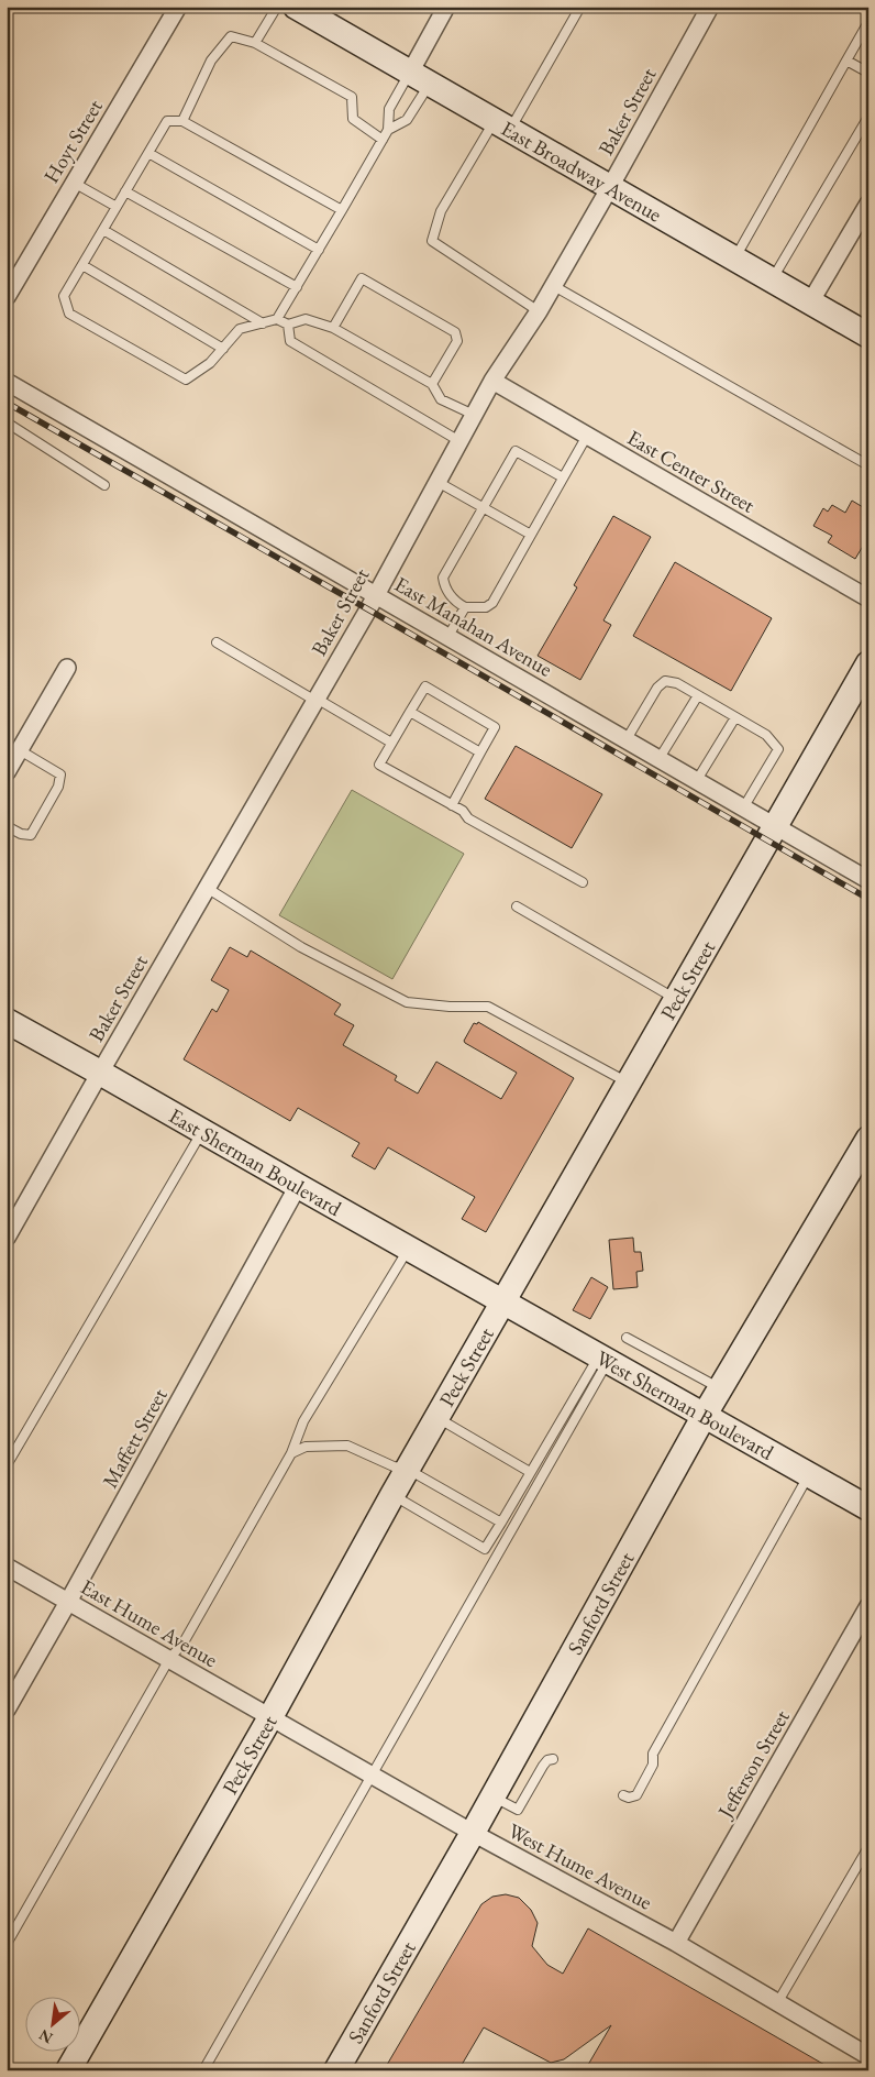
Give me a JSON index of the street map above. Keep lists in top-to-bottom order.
{
  "streets": {
    "street": [
      "Baker Street",
      "Hoyt Street",
      "East Broadway Avenue",
      "East Center Street",
      "East Manahan Avenue",
      "Peck Street",
      "East Sherman Boulevard",
      "West Sherman Boulevard",
      "Maffett Street",
      "Sanford Street",
      "East Hume Avenue",
      "Jefferson Street",
      "West Hume Avenue"
    ]
  },
  "crossings": [
    ["Baker Street", "East Broadway Avenue"],
    ["Baker Street", "East Center Street"],
    ["Baker Street", "East Manahan Avenue"],
    ["Baker Street", "East Sherman Boulevard"],
    ["East Manahan Avenue", "Peck Street"],
    ["Peck Street", "East Sherman Boulevard"],
    ["Peck Street", "West Sherman Boulevard"],
    ["Peck Street", "East Hume Avenue"],
    ["Peck Street", "West Hume Avenue"],
    ["East Sherman Boulevard", "West Sherman Boulevard"],
    ["East Sherman Boulevard", "Maffett Street"],
    ["West Sherman Boulevard", "Sanford Street"],
    ["Maffett Street", "East Hume Avenue"],
    ["Sanford Street", "West Hume Avenue"],
    ["East Hume Avenue", "West Hume Avenue"],
    ["Jefferson Street", "West Hume Avenue"]
  ],
  "north": "bottom left"
}
